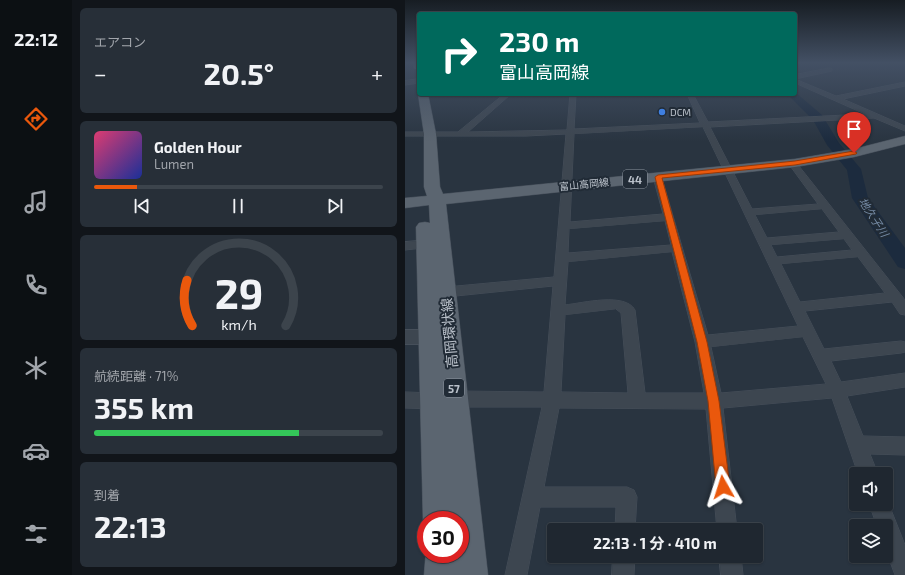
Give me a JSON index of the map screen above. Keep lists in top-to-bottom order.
{
  "streets": {
    "main road": [
      "44",
      "富山高岡線",
      "高岡環状線",
      "57"
    ]
  },
  "crossings": [
    ["富山高岡線", "高岡環状線"]
  ],
  "water": ["地久子川"],
  "places": ["DCM"],
  "page": {
    "tabs": "22:12",
    "tile": [
      "エアコン",
      ["航続距離 · 71%", "355 km"],
      ["到着", "22:13"]
    ],
    "turn": ["230 m", "富山高岡線"],
    "heat": ["−", "20.5°", "+"],
    "song": ["Golden Hour", "Lumen"],
    "limit": "30",
    "trip": "22:13 · 1 分 · 410 m",
    "gauge": ["29", "km/h"]
  }
}
